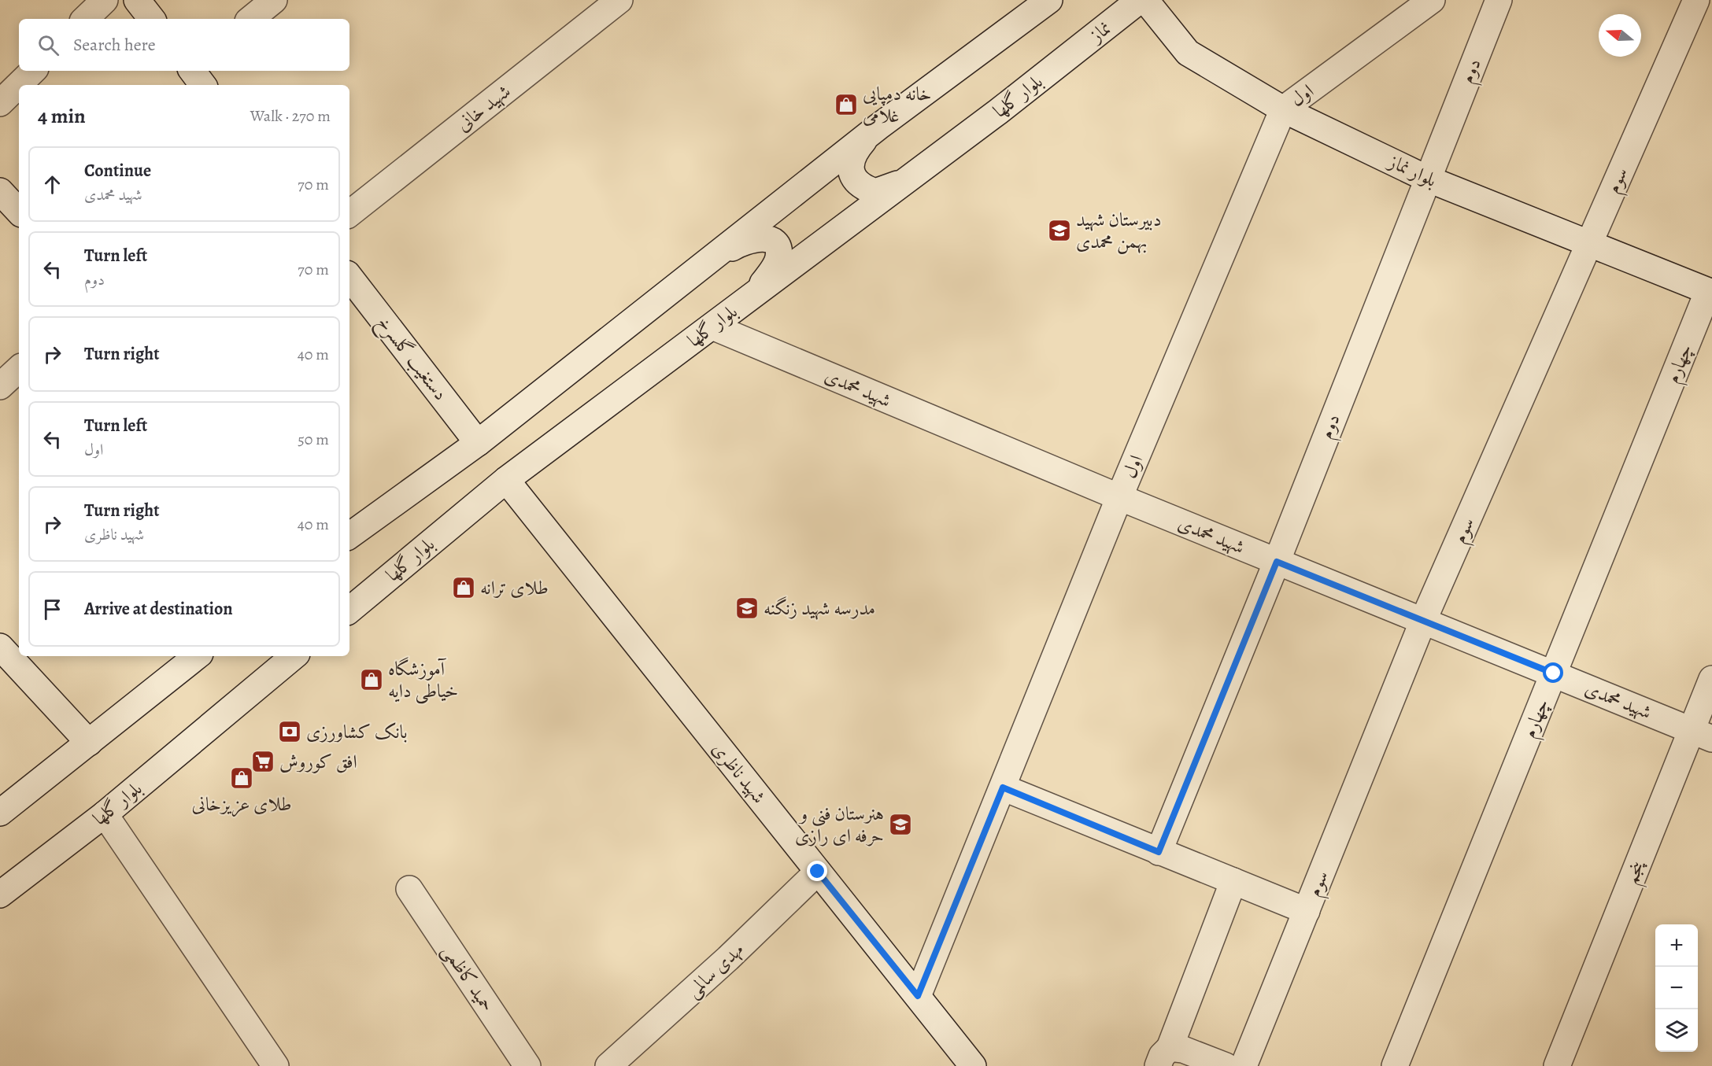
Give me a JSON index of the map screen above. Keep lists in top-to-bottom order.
{
  "streets": {
    "street": [
      "نماز",
      "دوم",
      "اول",
      "بلوار گلها",
      "شهید خانی",
      "بلوار نماز",
      "سوم",
      "دستغیب گلسرخ",
      "چهارم",
      "شهید محمدی",
      "شهید ناظری",
      "پنجم",
      "مهدی سالمی",
      "حمید کاظمی"
    ]
  },
  "crossings": [
    ["نماز", "بلوار گلها"],
    ["دوم", "بلوار نماز"],
    ["دوم", "شهید محمدی"],
    ["اول", "بلوار نماز"],
    ["اول", "شهید محمدی"],
    ["اول", "شهید ناظری"],
    ["بلوار گلها", "شهید محمدی"],
    ["بلوار گلها", "شهید ناظری"],
    ["بلوار نماز", "سوم"],
    ["بلوار نماز", "چهارم"],
    ["سوم", "شهید محمدی"],
    ["چهارم", "شهید محمدی"],
    ["شهید محمدی", "پنجم"],
    ["شهید ناظری", "مهدی سالمی"]
  ],
  "places": {
    "shop": [
      "خانه دمپایی غلامی",
      "طلای ترانه",
      "آموزشگاه خیاطی دایه",
      "طلای عزیزخانی"
    ],
    "school or university": ["دبیرستان شهید بهمن محمدی", "مدرسه شهید زنگنه", "هنرستان فنی و حرفه ای رازی"],
    "bank": ["بانک کشاورزی"],
    "supermarket": ["افق کوروش"]
  },
  "north": "left",
  "page": {
    "search": "Search here",
    "heading": ["4 min", "Walk · 270 m"],
    "list": [
      ["Continue", "شهید محمدی", "70 m"],
      ["Turn left", "دوم", "70 m"],
      ["Turn right", "40 m"],
      ["Turn left", "اول", "50 m"],
      ["Turn right", "شهید ناظری", "40 m"],
      "Arrive at destination"
    ],
    "map_buttons": ["+", "−"]
  }
}
